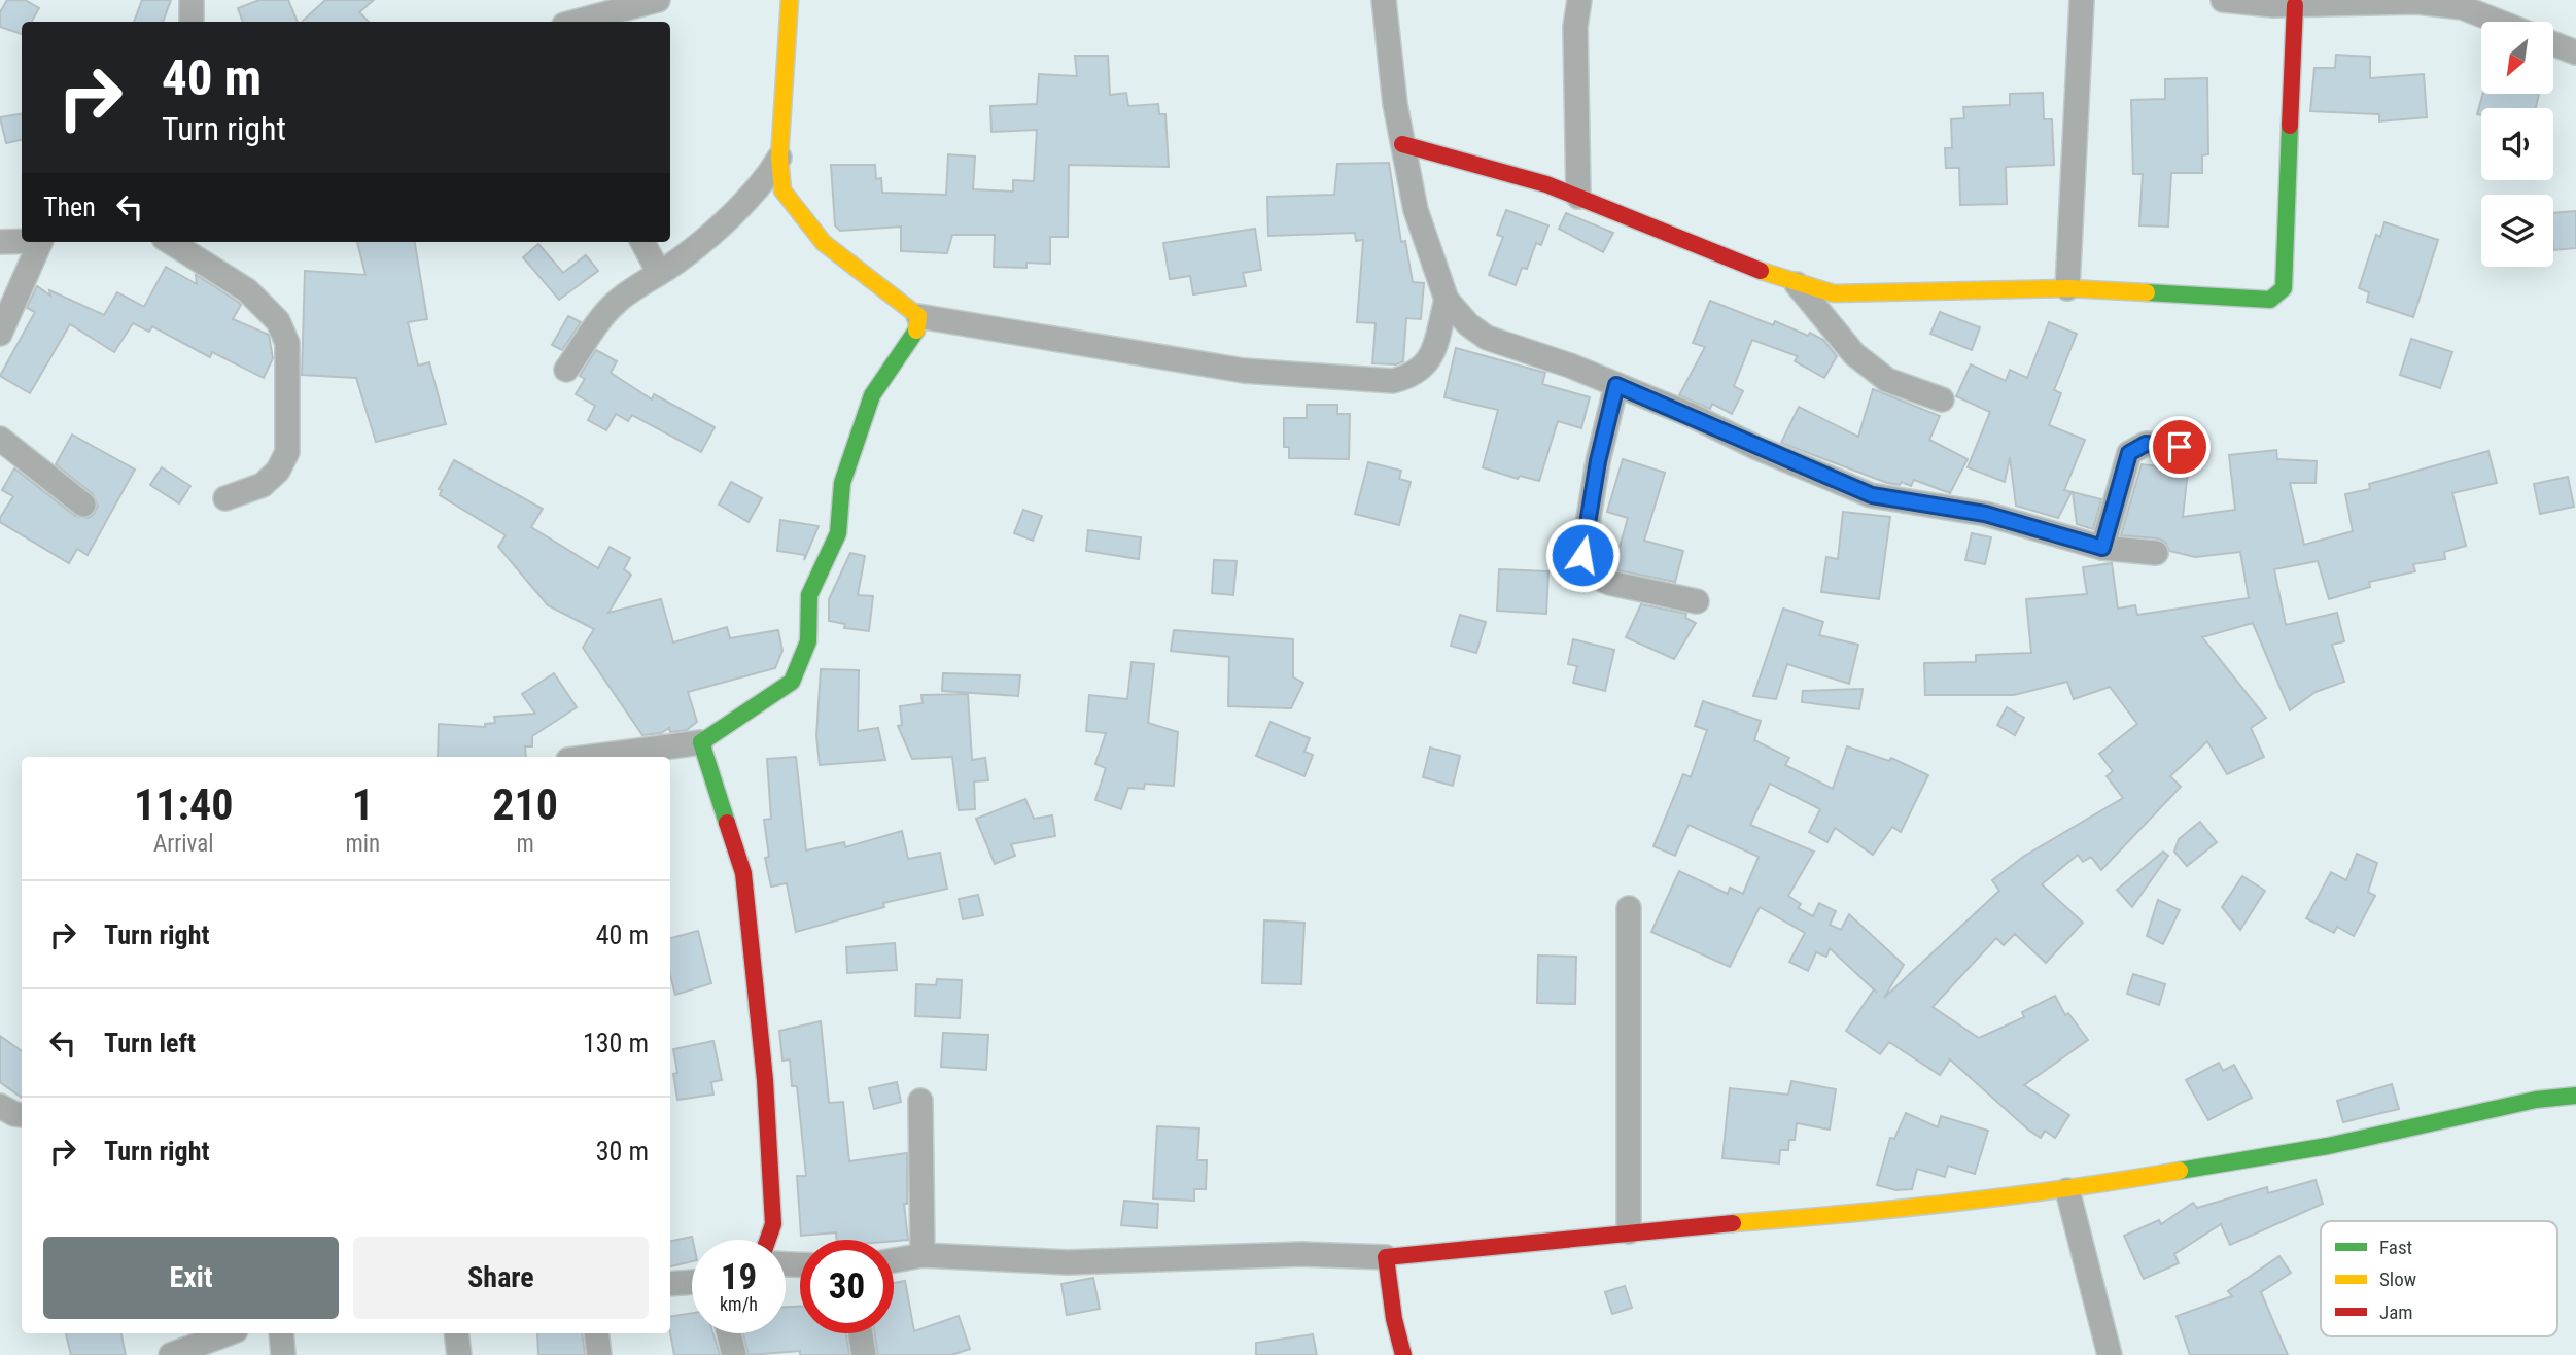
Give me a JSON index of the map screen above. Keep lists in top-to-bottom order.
{
  "legend": ["Fast", "Slow", "Jam"],
  "north": "bottom left",
  "page": {
    "turn": ["40 m", "Turn right"],
    "then": "Then",
    "eta": [
      "11:40",
      "Arrival",
      "1",
      "min",
      "210",
      "m"
    ],
    "list": [
      {
        "name": "Turn right",
        "value": "40 m"
      },
      {
        "name": "Turn left",
        "value": "130 m"
      },
      {
        "name": "Turn right",
        "value": "30 m"
      }
    ],
    "buttons": ["Exit", "Share"],
    "speed": "19 km/h",
    "limit": "30"
  }
}
